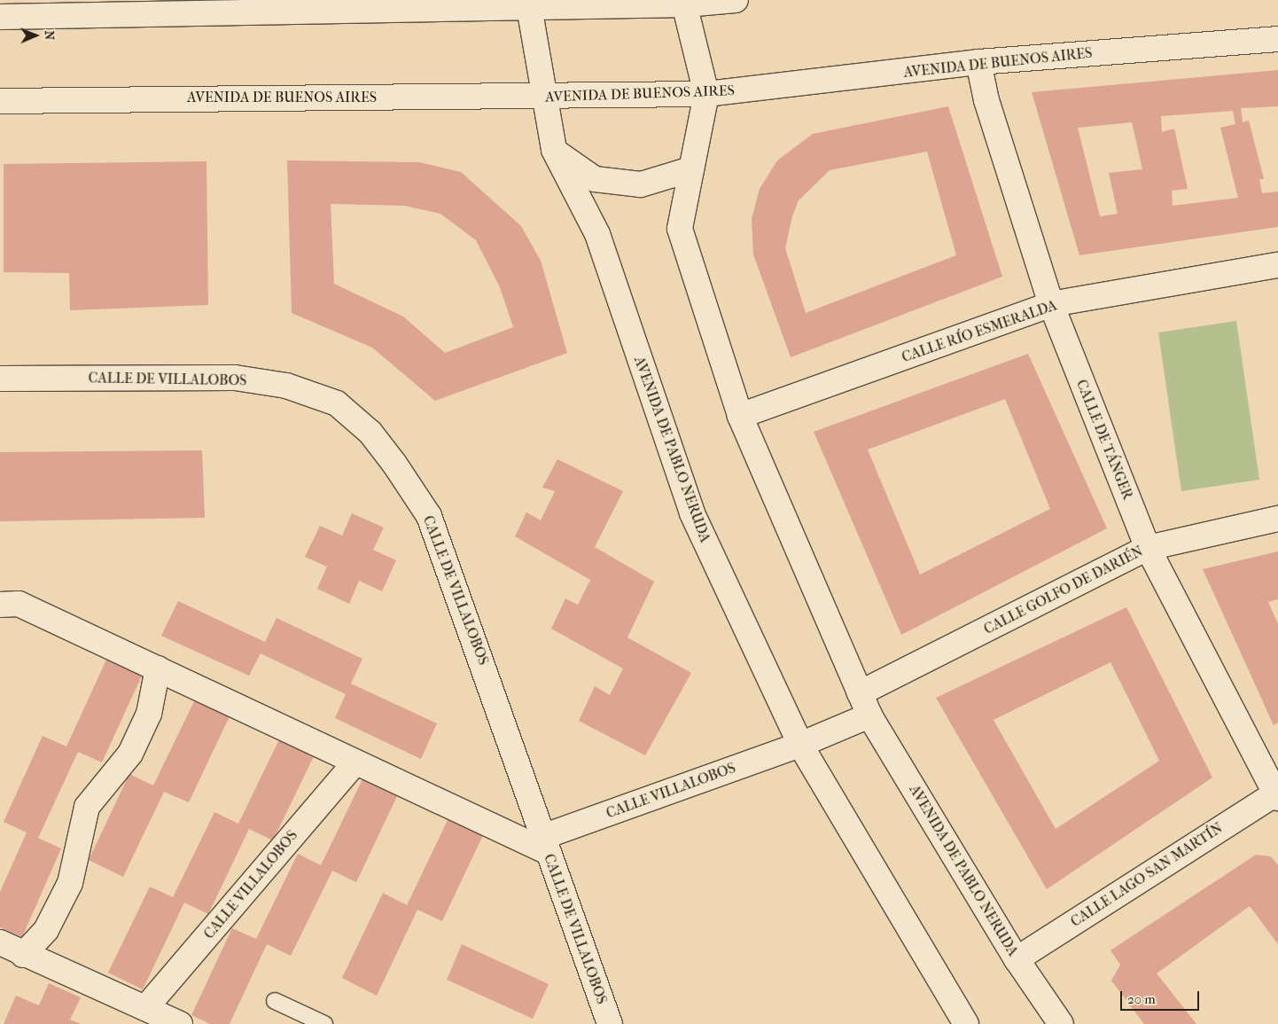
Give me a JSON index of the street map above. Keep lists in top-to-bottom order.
{
  "streets": {
    "street": [
      "AVENIDA DE BUENOS AIRES",
      "CALLE RÍO ESMERALDA",
      "CALLE DE VILLALOBOS",
      "CALLE DE TÁNGER",
      "AVENIDA DE PABLO NERUDA",
      "CALLE GOLFO DE DARIÉN",
      "CALLE VILLALOBOS",
      "CALLE LAGO SAN MARTÍN"
    ]
  },
  "crossings": [
    ["AVENIDA DE BUENOS AIRES", "CALLE DE TÁNGER"],
    ["AVENIDA DE BUENOS AIRES", "AVENIDA DE PABLO NERUDA"],
    ["CALLE RÍO ESMERALDA", "CALLE DE TÁNGER"],
    ["CALLE RÍO ESMERALDA", "AVENIDA DE PABLO NERUDA"],
    ["CALLE DE VILLALOBOS", "CALLE VILLALOBOS"],
    ["CALLE DE TÁNGER", "CALLE GOLFO DE DARIÉN"],
    ["CALLE DE TÁNGER", "CALLE LAGO SAN MARTÍN"],
    ["AVENIDA DE PABLO NERUDA", "CALLE GOLFO DE DARIÉN"],
    ["AVENIDA DE PABLO NERUDA", "CALLE VILLALOBOS"],
    ["AVENIDA DE PABLO NERUDA", "CALLE LAGO SAN MARTÍN"]
  ],
  "scale_bar": "20 m",
  "north": "right"
}
